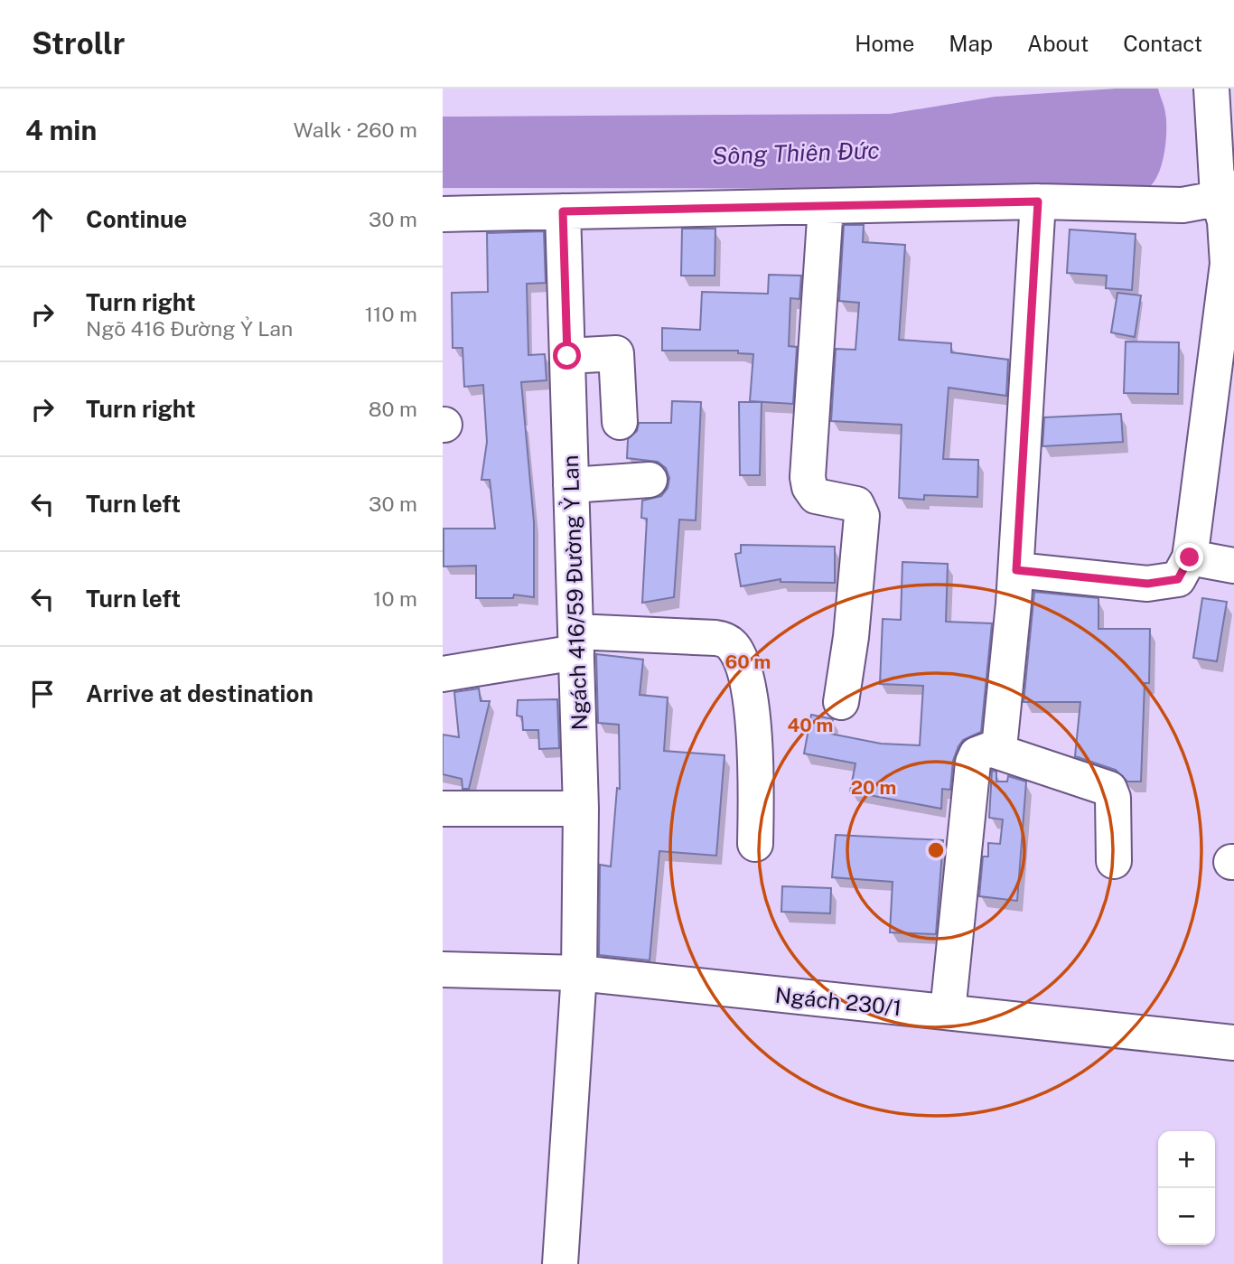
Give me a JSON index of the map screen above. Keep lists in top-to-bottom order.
{
  "streets": {
    "street": ["Ngách 416/59 Đường Ỷ Lan", "Ngách 230/1"]
  },
  "crossings": [
    ["Ngách 416/59 Đường Ỷ Lan", "Ngách 230/1"]
  ],
  "water": ["Sông Thiên Đức"],
  "page": {
    "header": "Strollr",
    "nav": [
      "Home",
      "Map",
      "About",
      "Contact"
    ],
    "heading": ["4 min", "Walk · 260 m"],
    "list": [
      ["Continue", "30 m"],
      ["Turn right", "Ngõ 416 Đường Ỷ Lan", "110 m"],
      ["Turn right", "80 m"],
      ["Turn left", "30 m"],
      ["Turn left", "10 m"],
      "Arrive at destination"
    ],
    "map_buttons": ["+", "−"]
  },
  "rings": ["60 m", "40 m", "20 m"]
}
